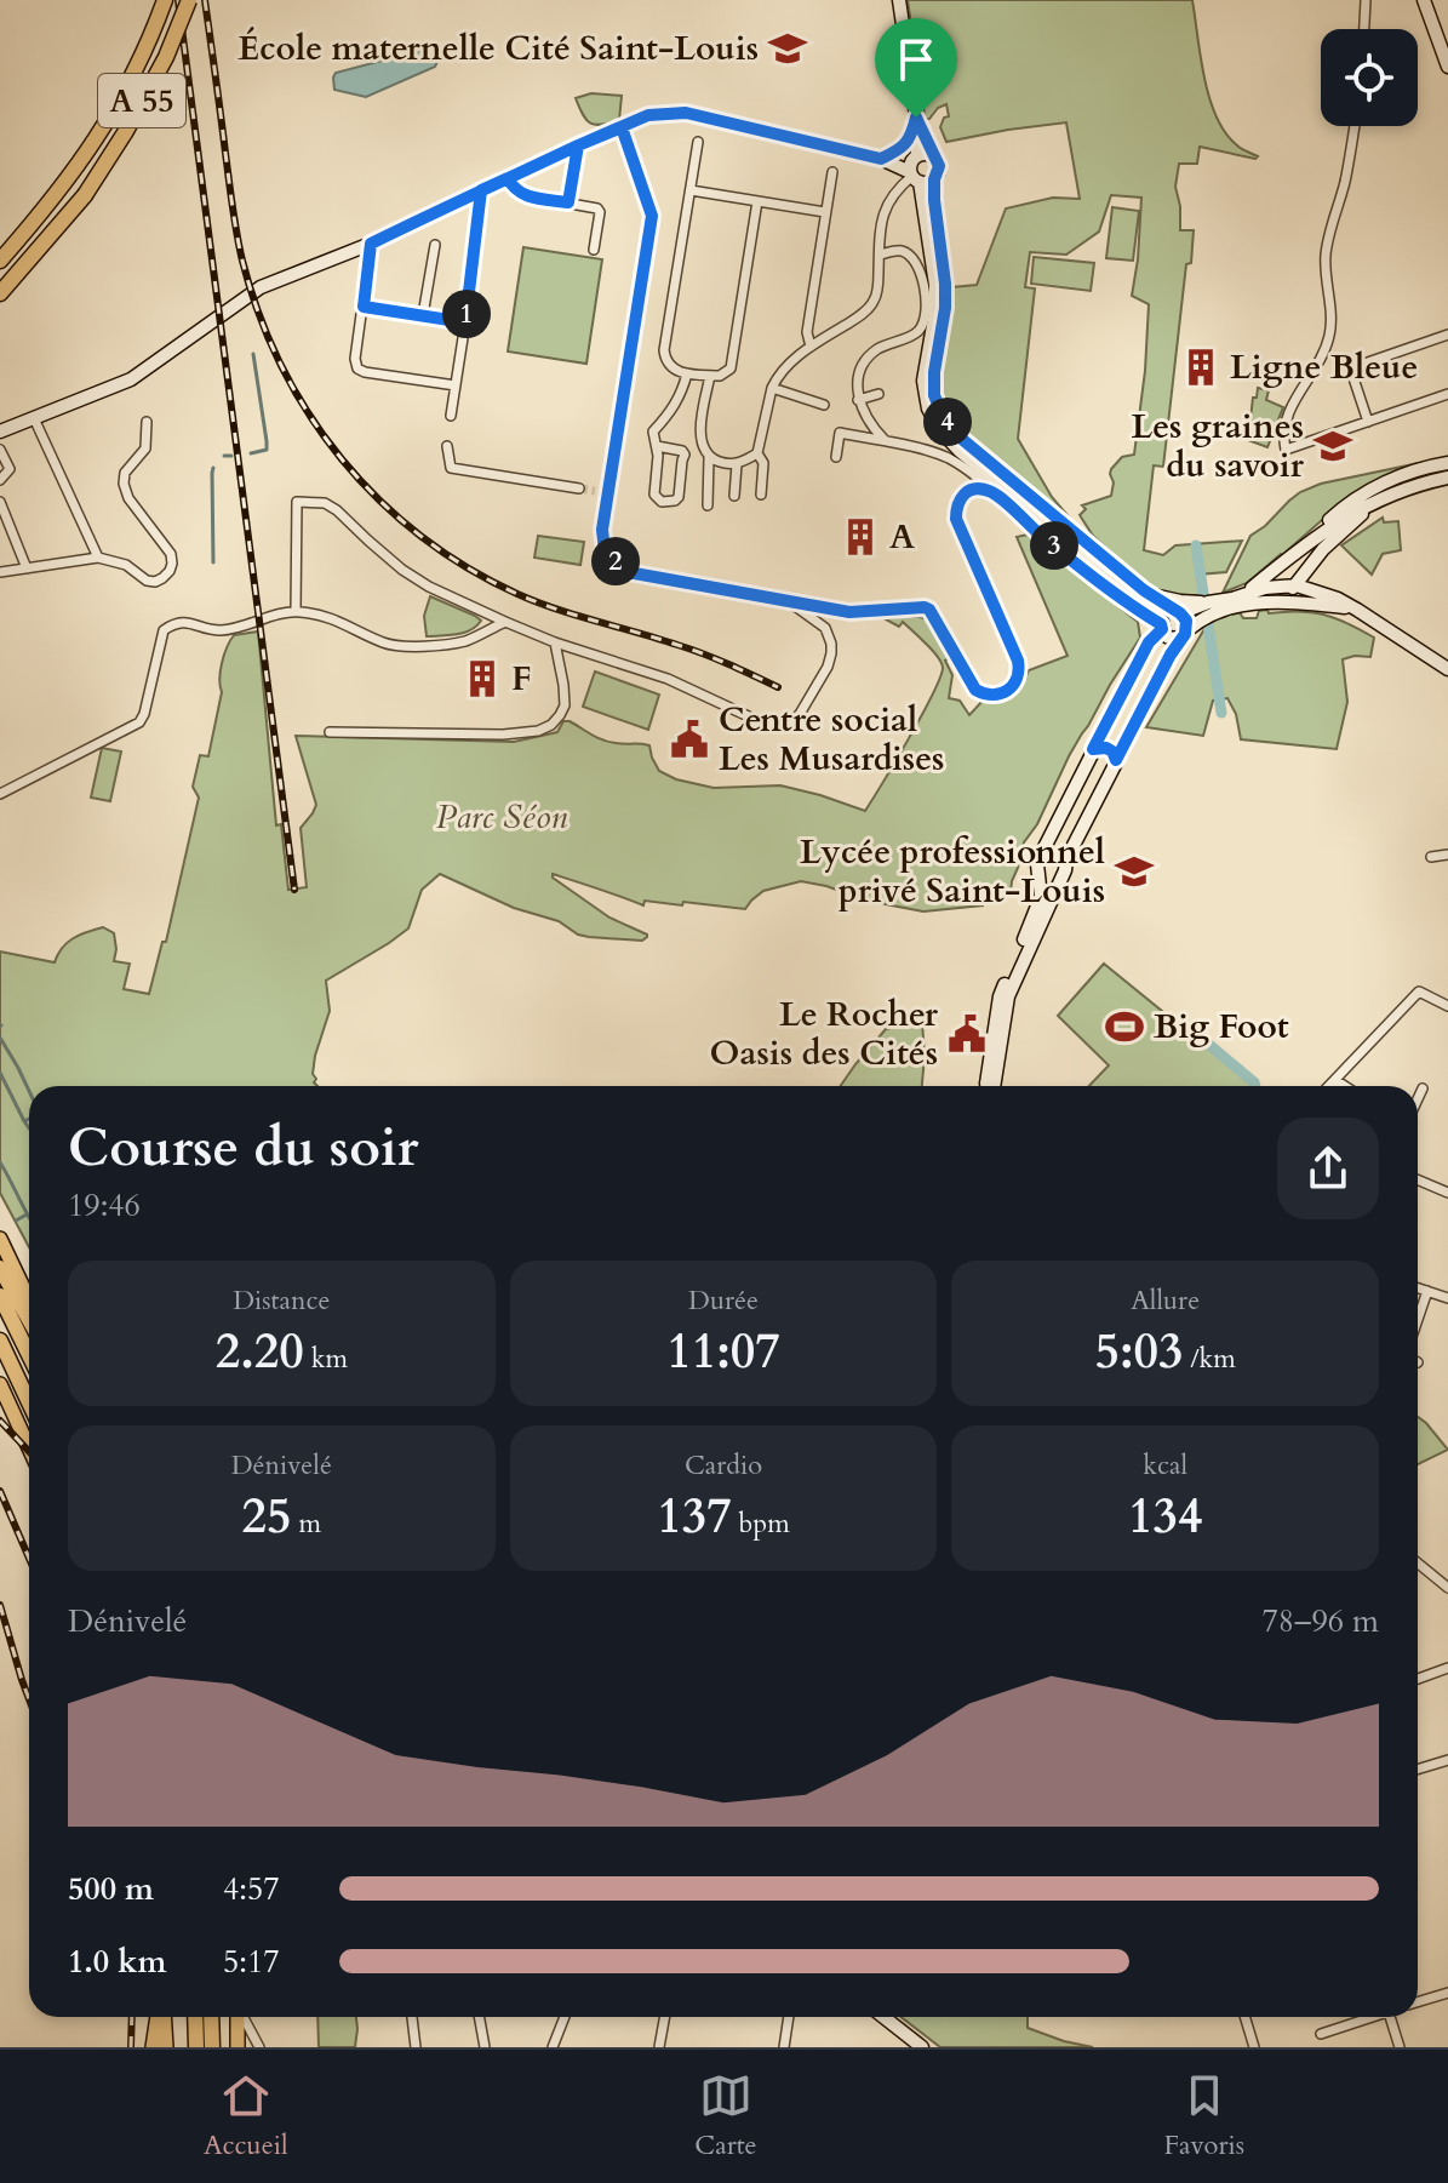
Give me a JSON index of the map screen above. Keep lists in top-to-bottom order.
{
  "streets": {
    "highway": ["A 55"]
  },
  "parks": ["Parc Séon"],
  "places": {
    "school or university": ["École maternelle Cité Saint-Louis", "Les graines du savoir", "Lycée professionnel privé Saint-Louis"],
    "building": ["Ligne Bleue", "A", "F"],
    "public building": ["Centre social Les Musardises", "Le Rocher Oasis des Cités"],
    "sports": ["Big Foot"]
  },
  "page": {
    "pins": [
      "1",
      "4",
      "3",
      "2"
    ],
    "heading": ["Course du soir", "19:46"],
    "stats": [
      ["Distance", "2.20 km"],
      ["Durée", "11:07"],
      ["Allure", "5:03 /km"],
      ["Dénivelé", "25 m"],
      ["Cardio", "137 bpm"],
      ["kcal", "134"]
    ],
    "chart": ["Dénivelé", "78–96 m"],
    "list": [
      {
        "name": "500 m",
        "note": "4:57"
      },
      {
        "name": "1.0 km",
        "note": "5:17"
      }
    ],
    "tabs": ["Accueil", "Carte", "Favoris"]
  }
}
